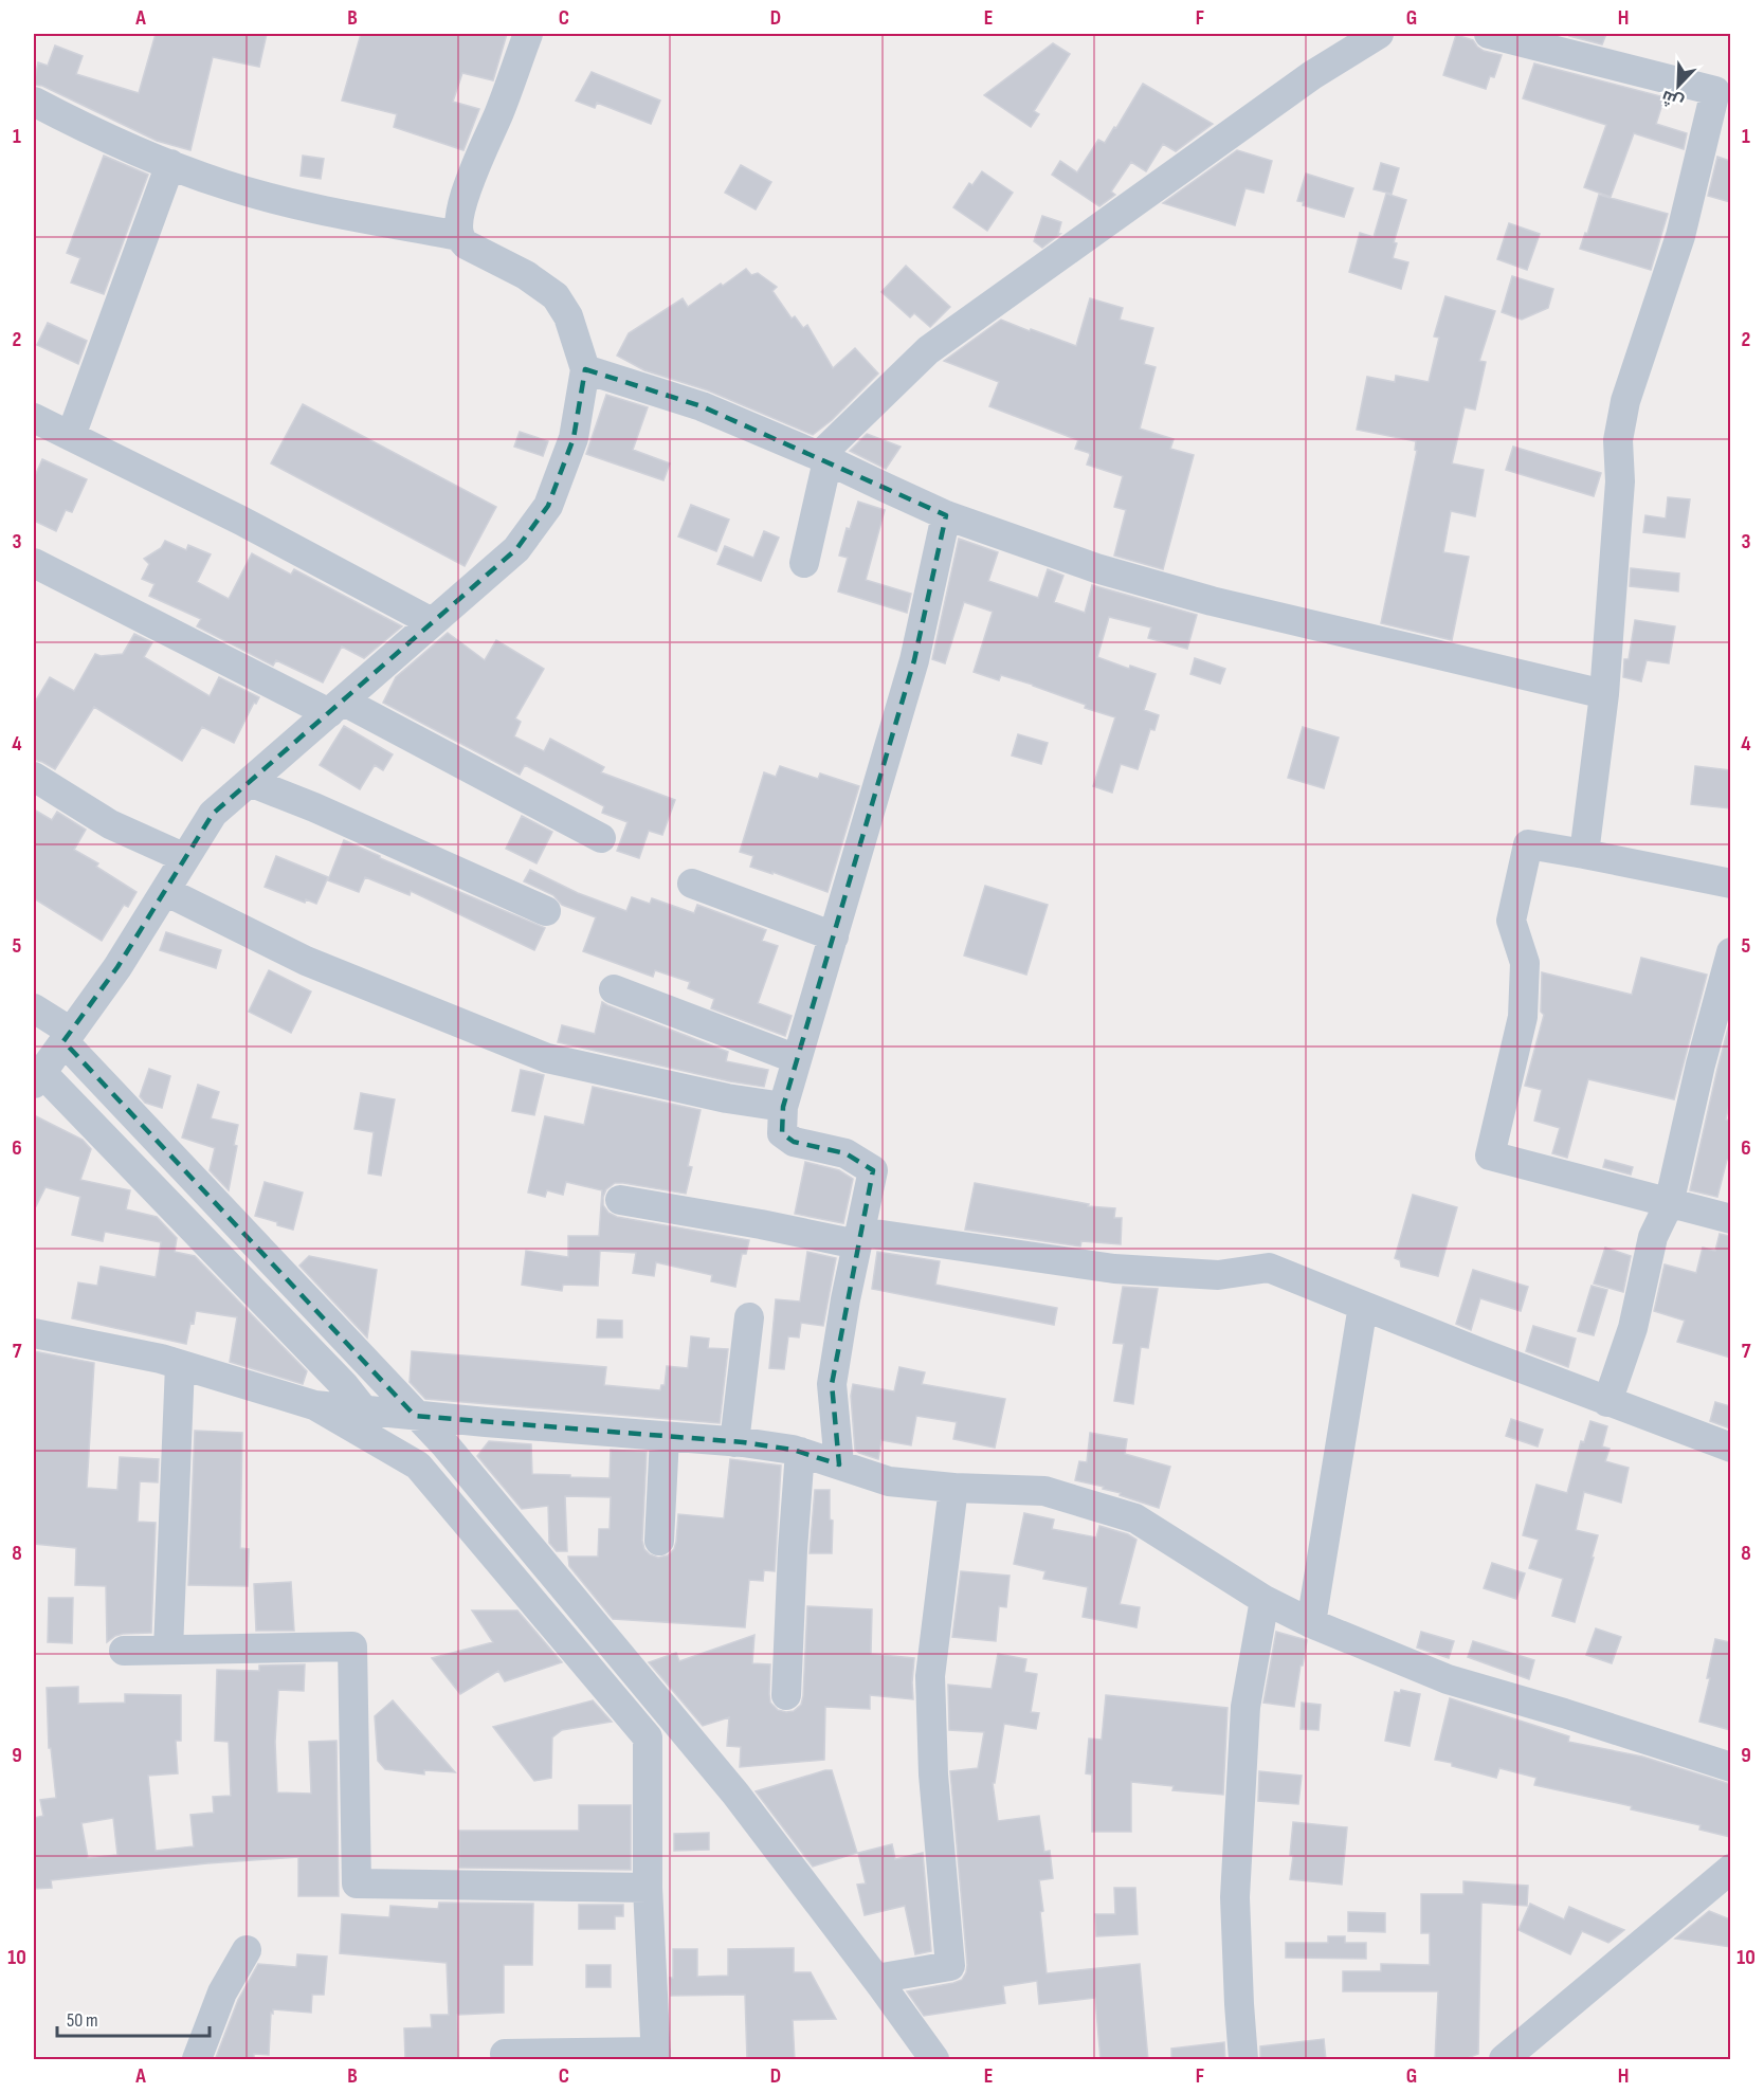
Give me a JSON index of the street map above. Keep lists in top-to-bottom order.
{
  "scale_bar": "50 m",
  "north": "bottom left",
  "grid": {
    "columns": [
      "A",
      "B",
      "C",
      "D",
      "E",
      "F",
      "G",
      "H"
    ],
    "rows": [
      "1",
      "2",
      "3",
      "4",
      "5",
      "6",
      "7",
      "8",
      "9",
      "10"
    ]
  }
}
